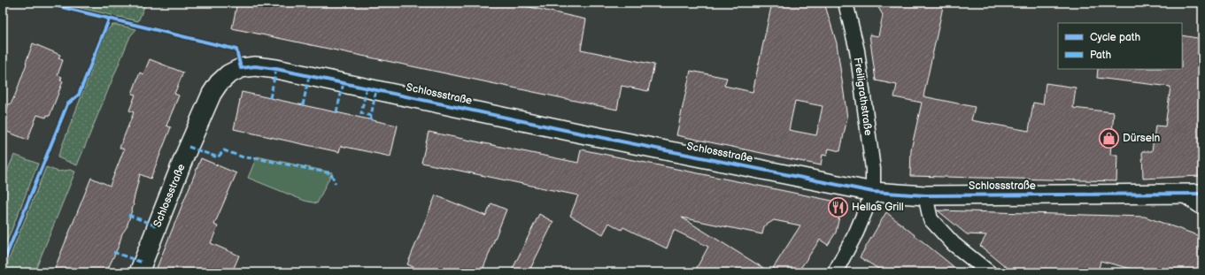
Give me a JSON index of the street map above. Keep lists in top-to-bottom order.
{
  "streets": {
    "street": ["Schlossstraße", "Freiligrathstraße"]
  },
  "crossings": [
    ["Schlossstraße", "Freiligrathstraße"]
  ],
  "places": {
    "shop": ["Dürseln"],
    "restaurant": ["Hellas Grill"]
  },
  "legend": ["Cycle path", "Path"]
}
